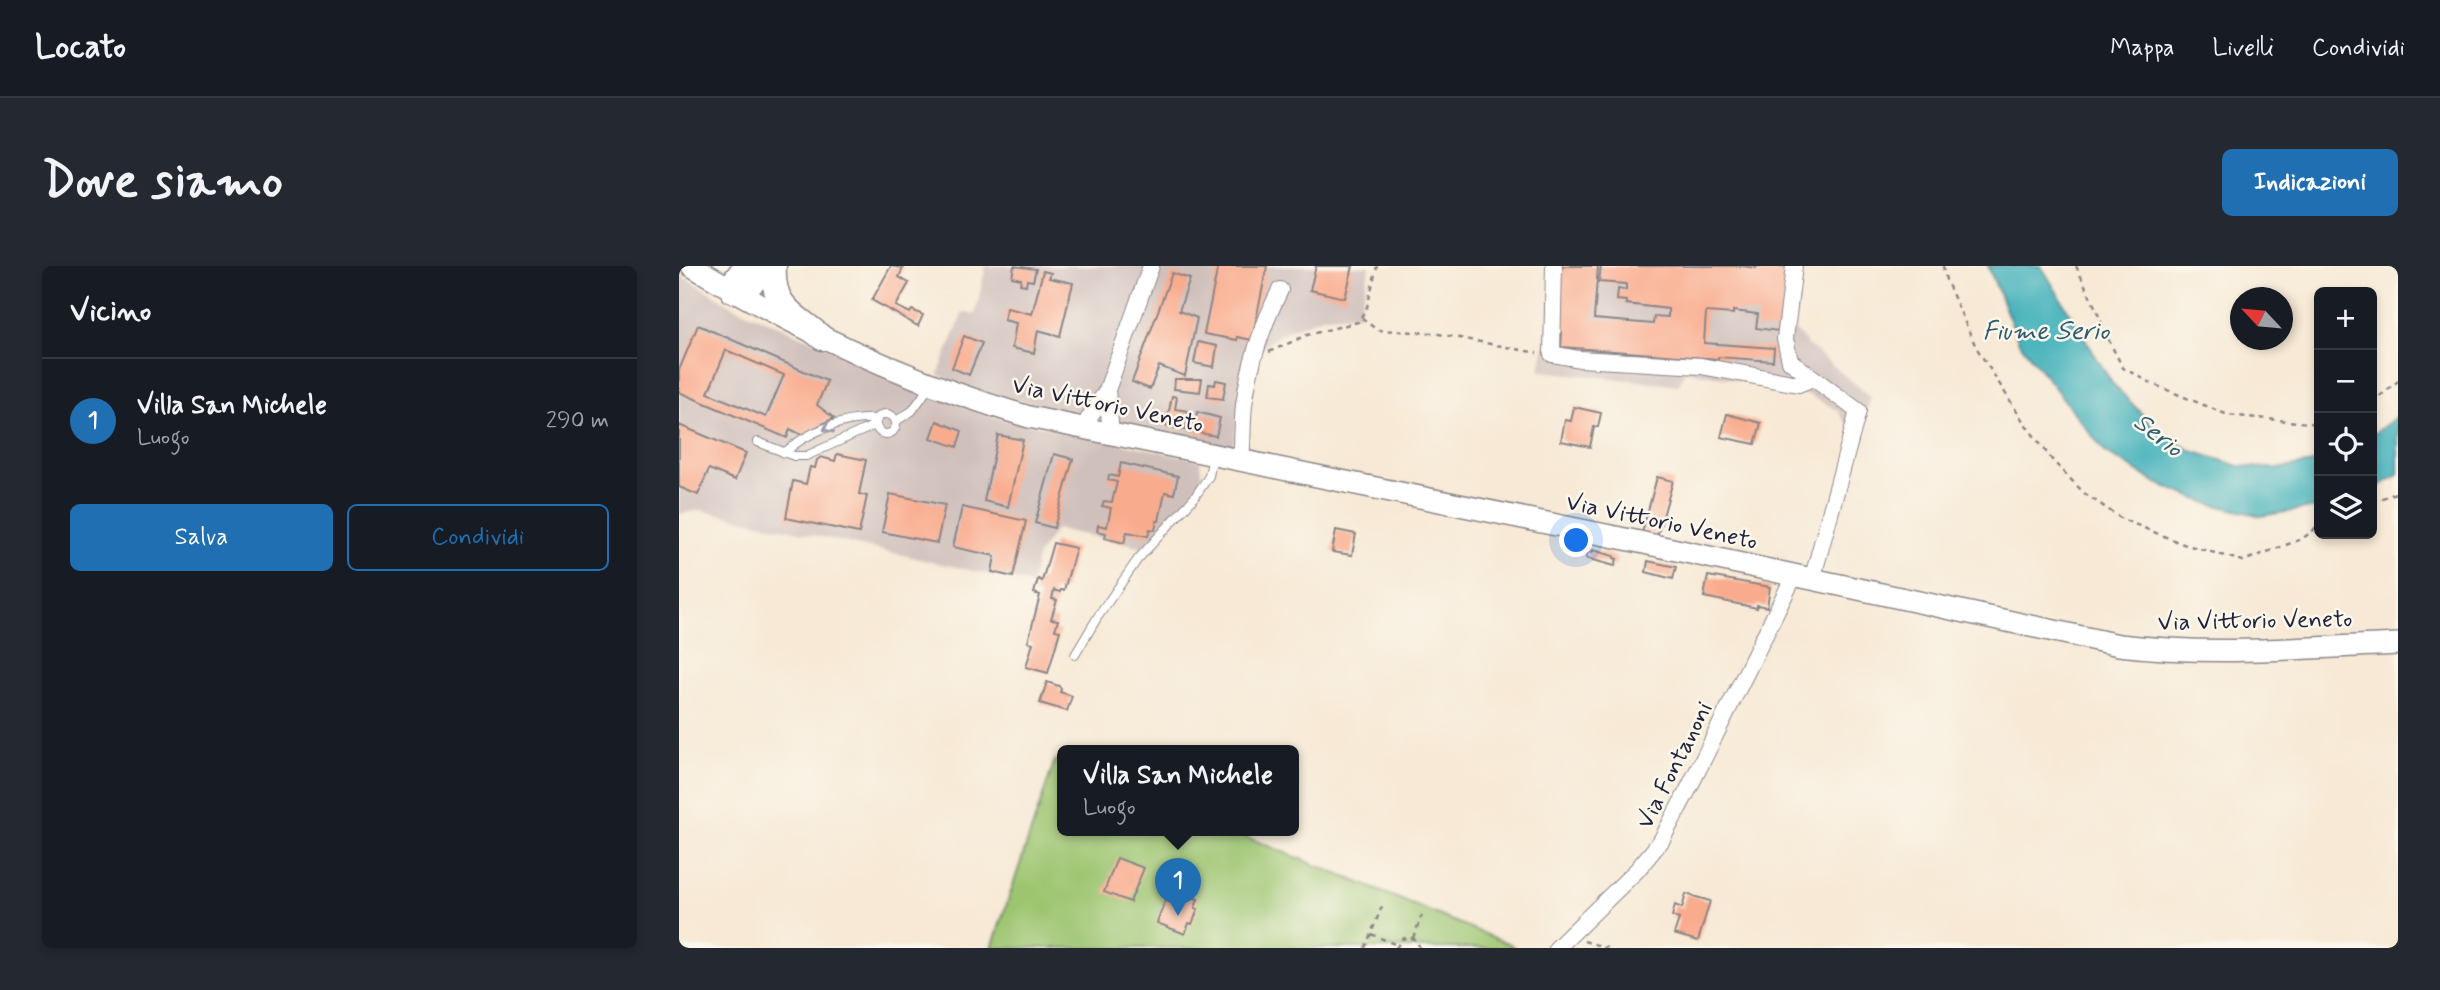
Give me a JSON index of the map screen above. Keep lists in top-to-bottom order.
{
  "streets": {
    "main road": ["Via Vittorio Veneto"],
    "street": ["Via Fontanoni"]
  },
  "crossings": [
    ["Via Vittorio Veneto", "Via Fontanoni"]
  ],
  "water": ["Fiume Serio", "Serio"],
  "north": "top left",
  "page": {
    "header": "Locato",
    "nav": ["Mappa", "Livelli", "Condividi"],
    "buttons": [
      "Indicazioni",
      ["Salva", "Condividi"]
    ],
    "title": "Dove siamo",
    "heading": "Vicino",
    "map_buttons": ["+", "−"],
    "list": [
      {
        "mark": "1",
        "name": "Villa San Michele",
        "note": "Luogo",
        "value": "290 m"
      }
    ],
    "popup": ["Villa San Michele", "Luogo"],
    "pins": "1"
  }
}
